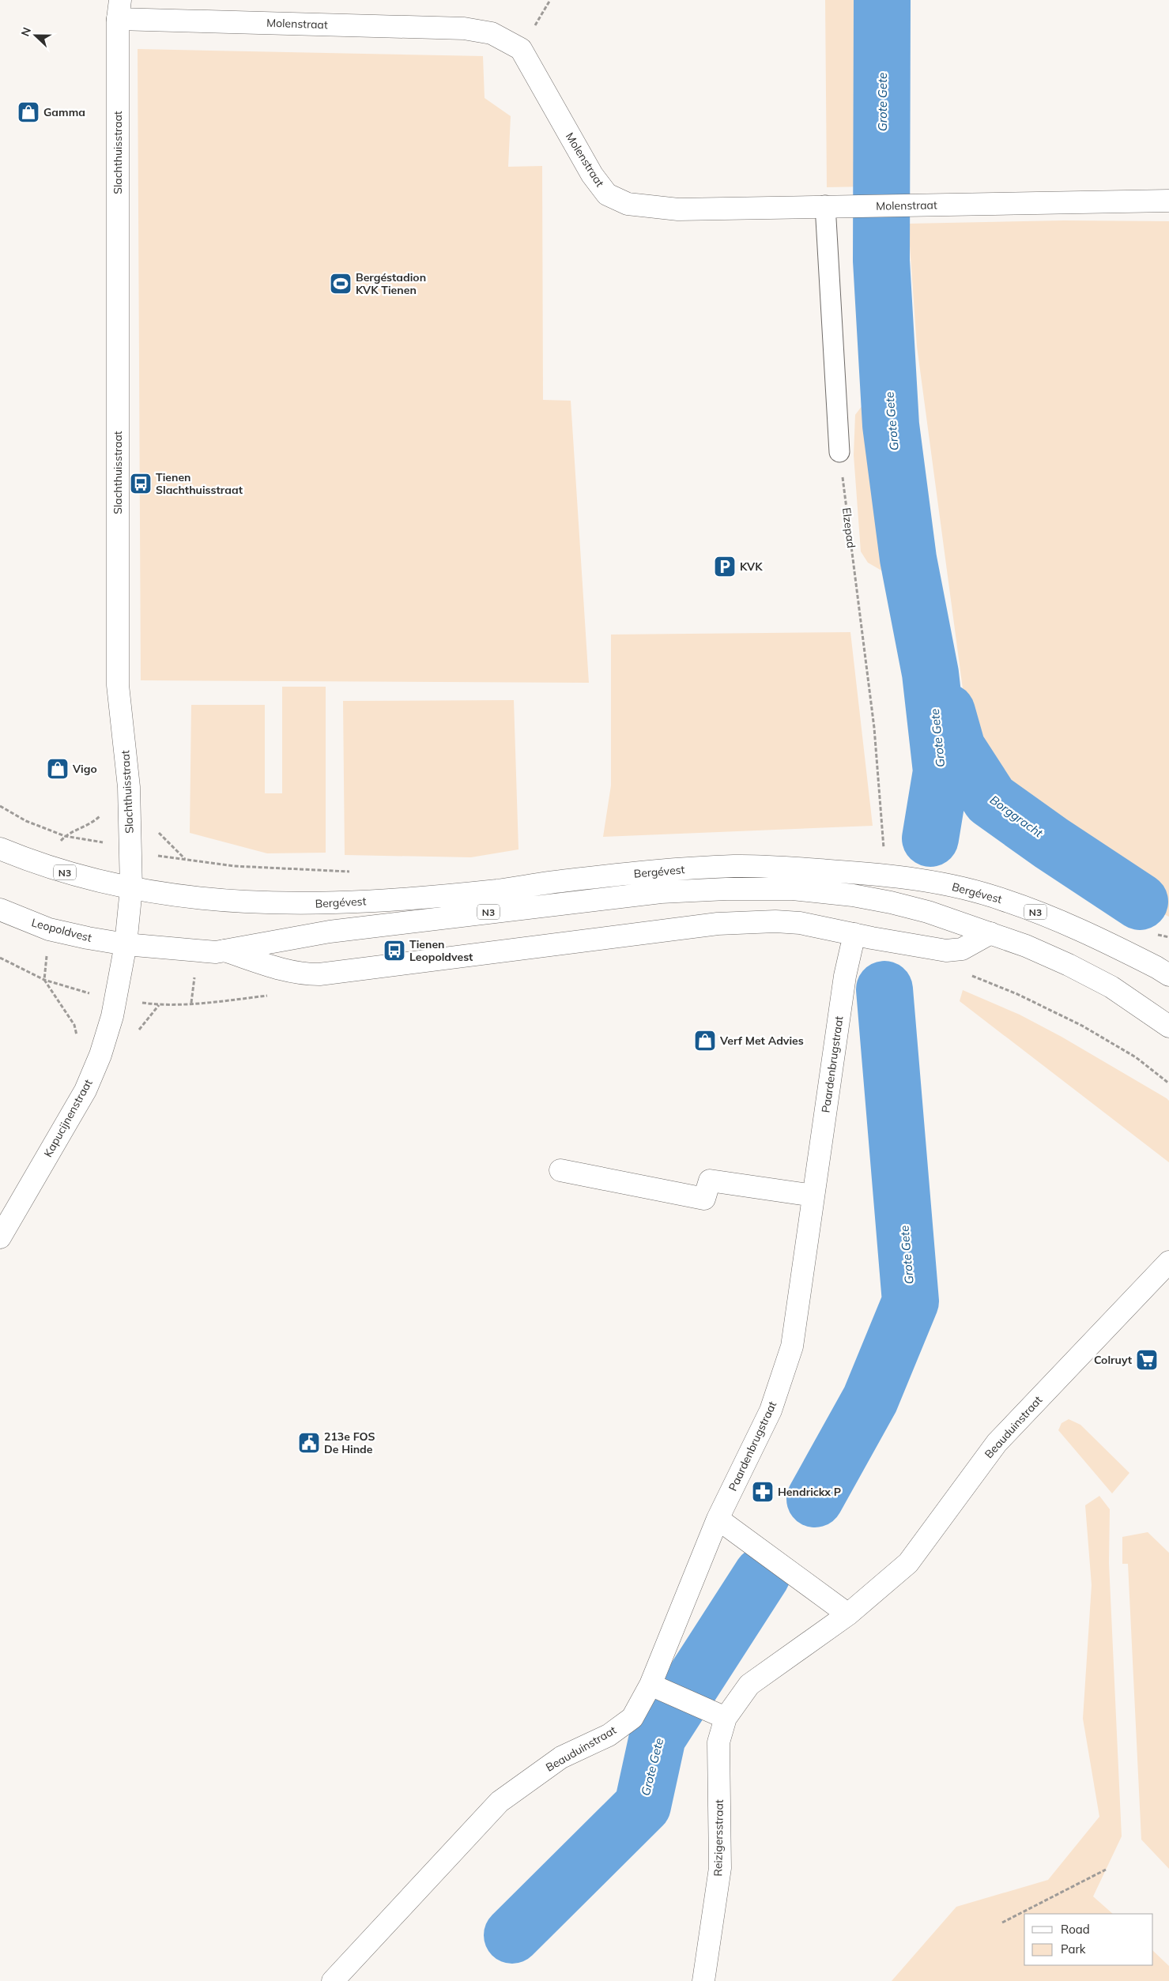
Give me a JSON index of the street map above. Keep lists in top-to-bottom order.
{
  "streets": {
    "street": [
      "Molenstraat",
      "Slachthuisstraat",
      "Bergévest",
      "N3",
      "Leopoldvest",
      "Paardenbrugstraat",
      "Kapucijnenstraat",
      "Beauduinstraat",
      "Reizigersstraat"
    ],
    "path": ["Elzepad"]
  },
  "crossings": [
    ["Molenstraat", "Slachthuisstraat"],
    ["Slachthuisstraat", "Bergévest"],
    ["Slachthuisstraat", "N3"],
    ["Slachthuisstraat", "Leopoldvest"],
    ["Slachthuisstraat", "Kapucijnenstraat"],
    ["Bergévest", "N3"],
    ["Bergévest", "Leopoldvest"],
    ["Bergévest", "Paardenbrugstraat"],
    ["Bergévest", "Kapucijnenstraat"],
    ["Leopoldvest", "Kapucijnenstraat"],
    ["Paardenbrugstraat", "Beauduinstraat"],
    ["Beauduinstraat", "Reizigersstraat"]
  ],
  "water": ["Grote Gete", "Borggracht"],
  "places": {
    "shop": ["Gamma", "Vigo", "Verf Met Advies"],
    "sports": ["Bergéstadion KVK Tienen"],
    "bus stop": ["Tienen Slachthuisstraat", "Tienen Leopoldvest"],
    "parking": ["KVK"],
    "supermarket": ["Colruyt"],
    "public building": ["213e FOS De Hinde"],
    "pharmacy": ["Hendrickx P"]
  },
  "legend": ["Road", "Park"],
  "north": "left"
}
